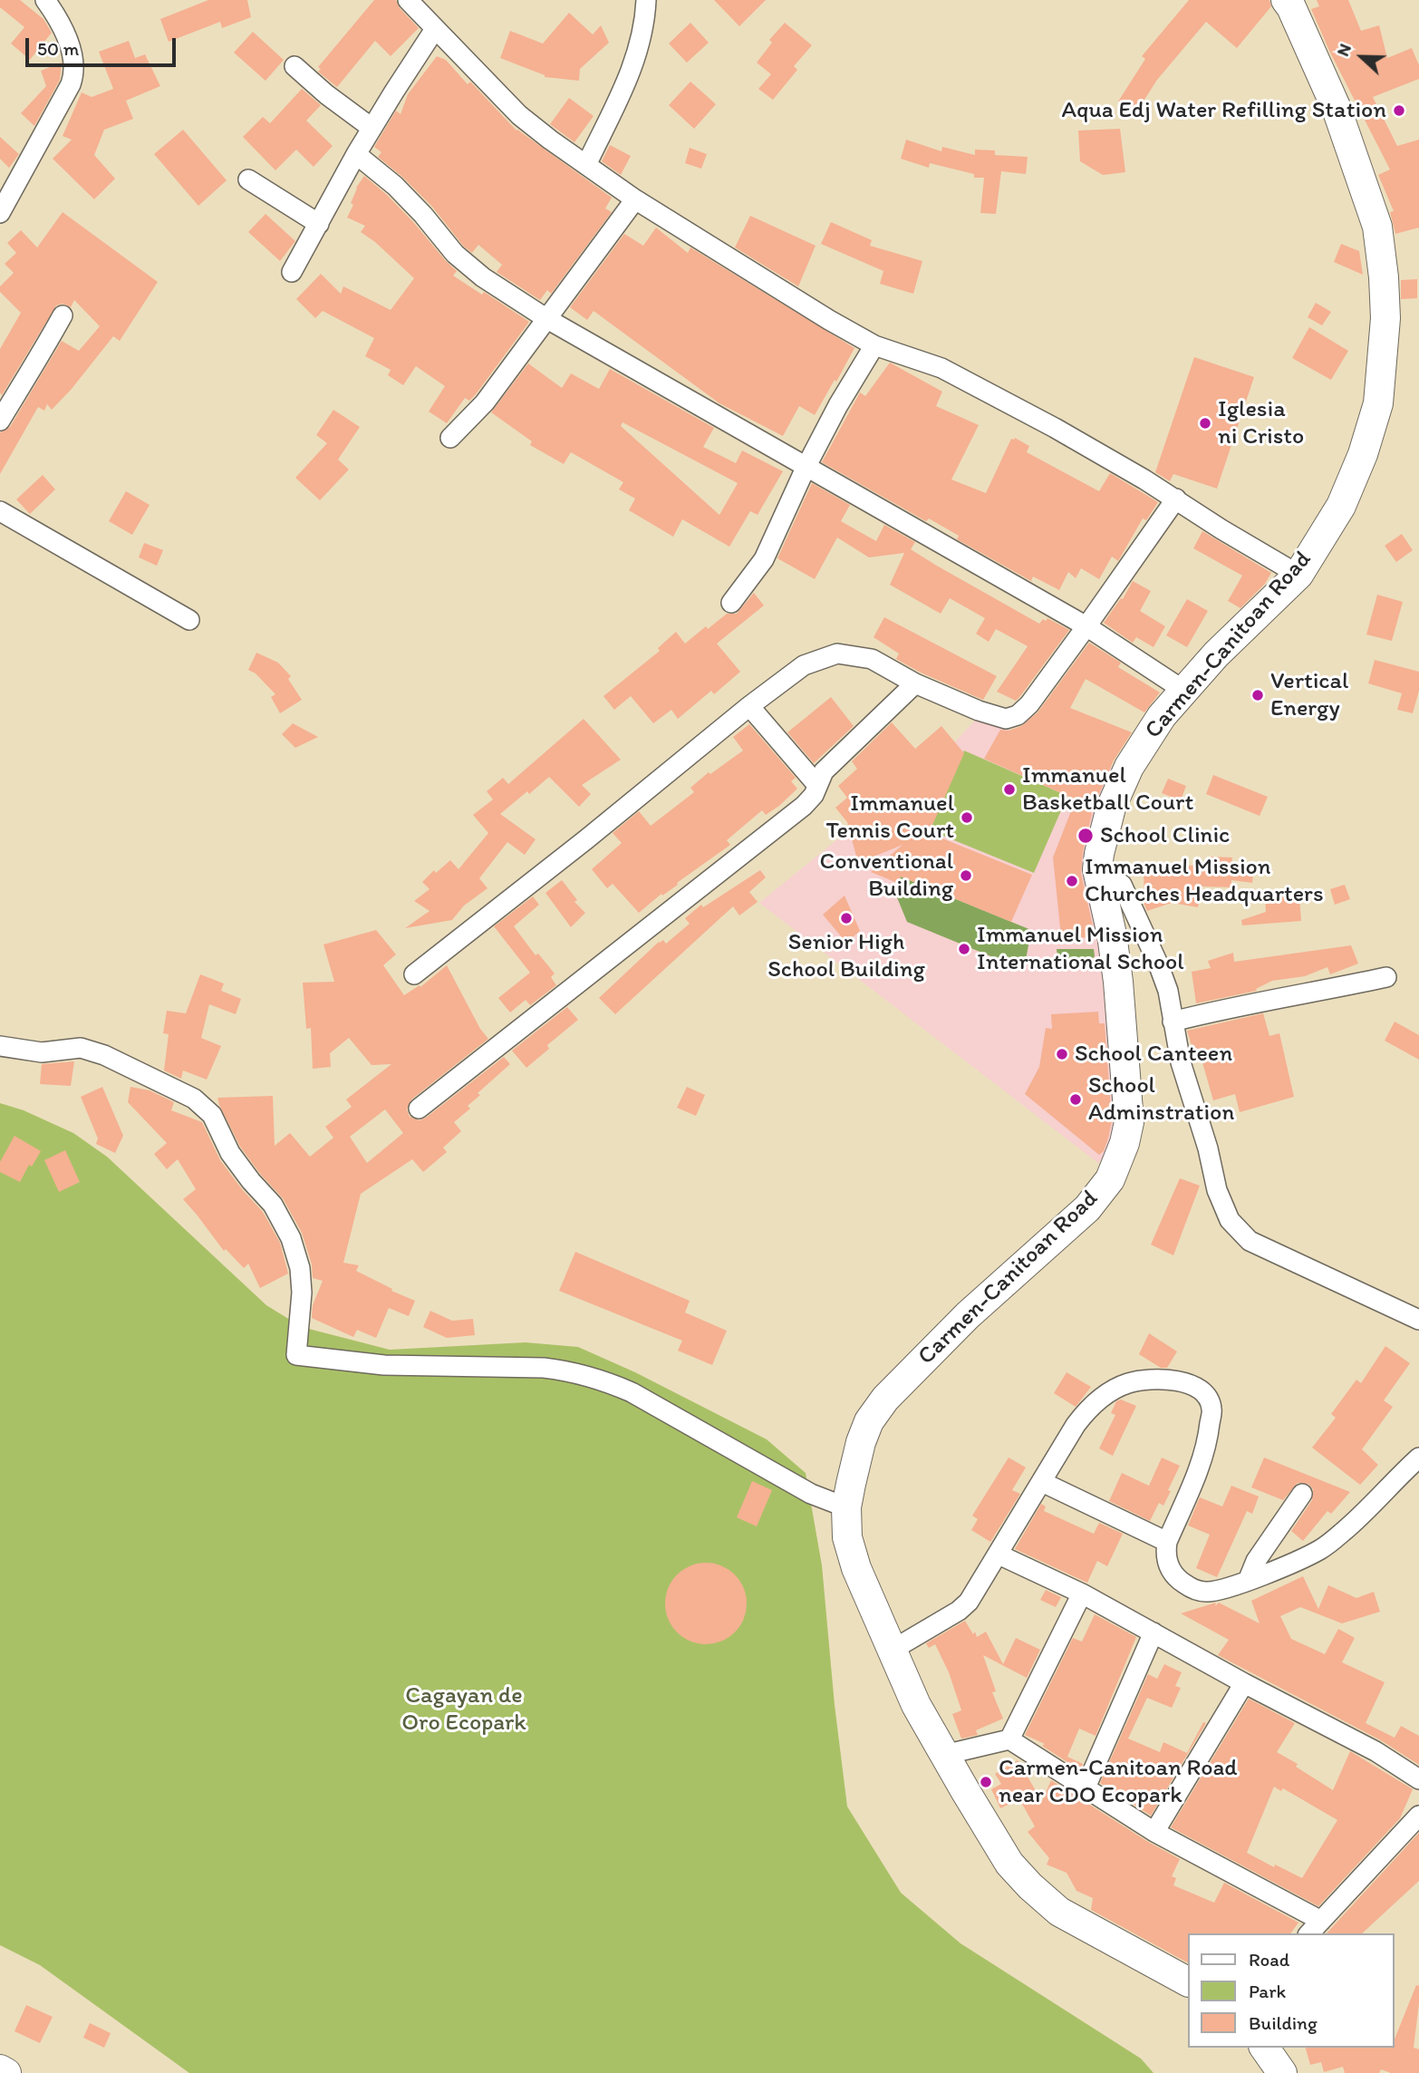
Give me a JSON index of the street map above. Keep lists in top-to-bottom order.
{
  "streets": {
    "main road": ["Carmen-Canitoan Road"]
  },
  "parks": ["Cagayan de Oro Ecopark"],
  "places": [
    "Aqua Edj Water Refilling Station",
    "Iglesia ni Cristo",
    "Vertical Energy",
    "Immanuel Basketball Court",
    "Immanuel Tennis Court",
    "School Clinic",
    "Conventional Building",
    "Immanuel Mission Churches Headquarters",
    "Senior High School Building",
    "Immanuel Mission International School",
    "School Canteen",
    "School Adminstration",
    "Carmen-Canitoan Road near CDO Ecopark"
  ],
  "legend": ["Road", "Park", "Building"],
  "scale_bar": "50 m",
  "north": "left"
}
